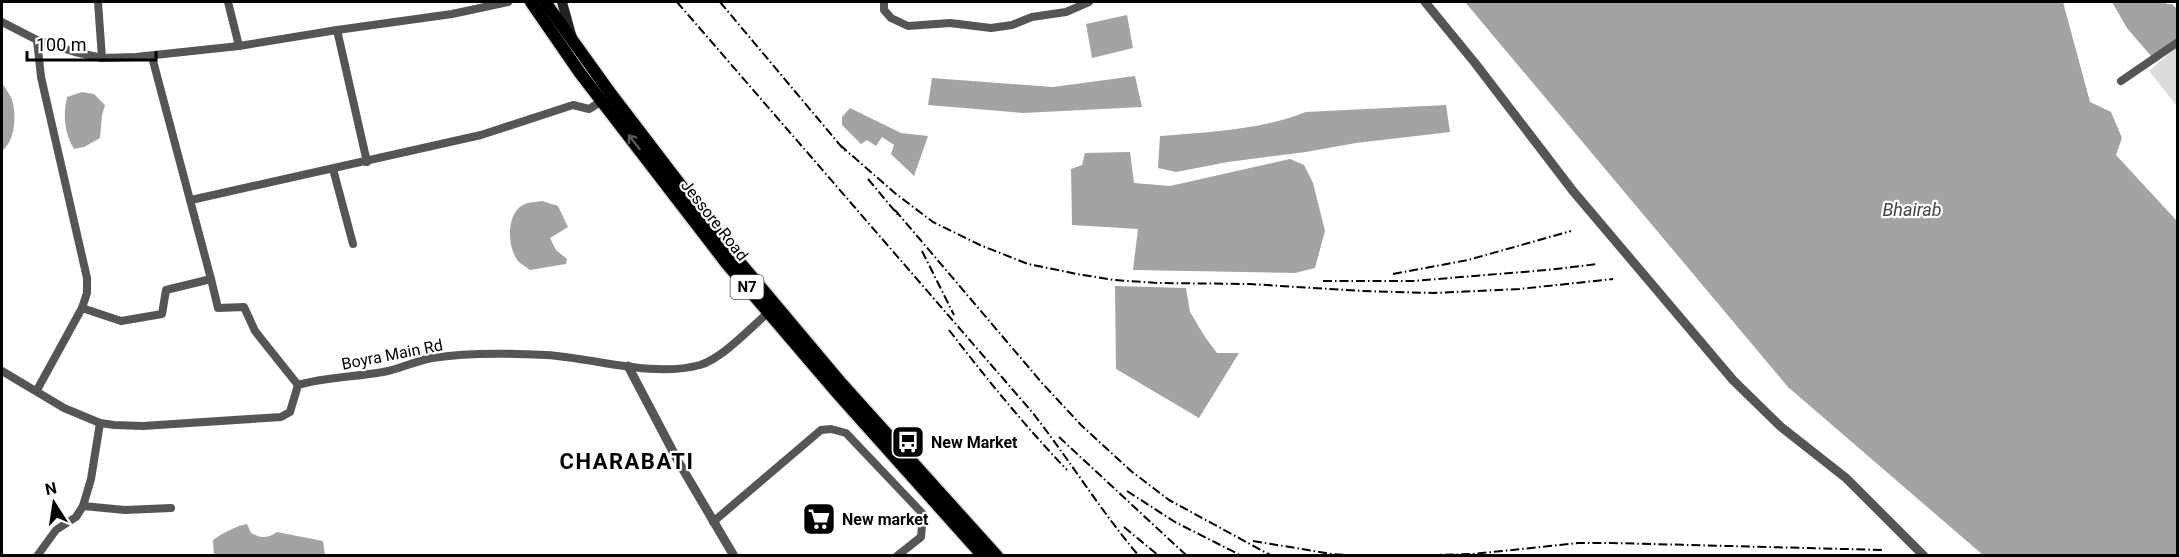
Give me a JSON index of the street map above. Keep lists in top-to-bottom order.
{
  "streets": {
    "highway": ["Jessore Road", "N7"],
    "street": ["Boyra Main Rd"]
  },
  "crossings": [
    ["Jessore Road", "Boyra Main Rd"]
  ],
  "districts": ["CHARABATI"],
  "water": ["Bhairab"],
  "places": {
    "bus stop": ["New Market"],
    "supermarket": ["New market"]
  },
  "scale_bar": "100 m",
  "north": "top"
}
